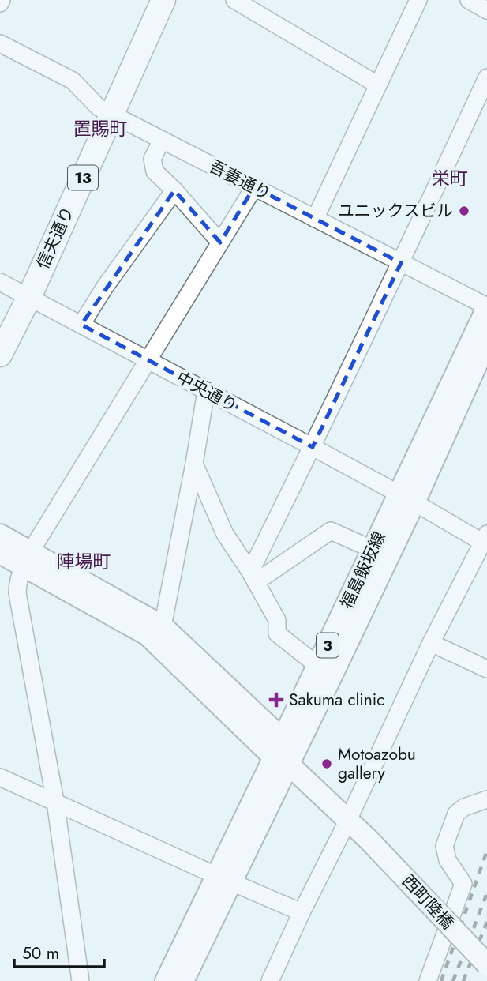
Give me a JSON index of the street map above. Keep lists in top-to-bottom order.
{
  "streets": {
    "highway": ["13", "信夫通り"],
    "main road": ["福島飯坂線", "3", "西町陸橋"],
    "street": ["吾妻通り", "中央通り"]
  },
  "crossings": [
    ["吾妻通り", "信夫通り"],
    ["吾妻通り", "福島飯坂線"],
    ["信夫通り", "中央通り"],
    ["中央通り", "福島飯坂線"],
    ["福島飯坂線", "3"],
    ["福島飯坂線", "西町陸橋"],
    ["3", "西町陸橋"]
  ],
  "districts": ["置賜町", "栄町", "陣場町"],
  "places": {
    "other": ["ユニックスビル", "Motoazobu gallery"],
    "health": ["Sakuma clinic"]
  },
  "scale_bar": "50 m"
}
